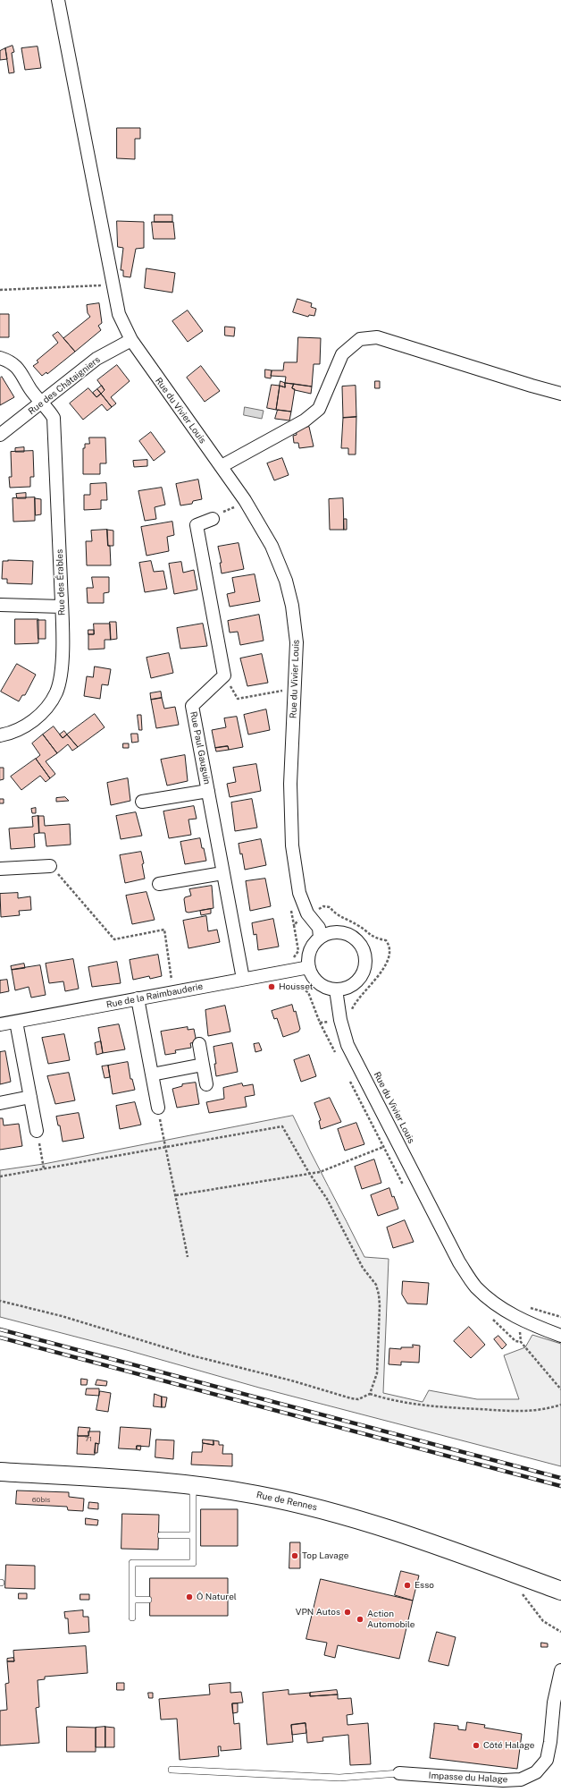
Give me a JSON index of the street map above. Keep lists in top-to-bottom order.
{
  "streets": {
    "main road": ["Rue de Rennes"],
    "street": [
      "Rue des Châtaigniers",
      "Rue du Vivier Louis",
      "Rue des Érables",
      "Rue Paul Gauguin",
      "Rue de la Raimbauderie",
      "Impasse du Halage"
    ]
  },
  "crossings": [
    ["Rue des Châtaigniers", "Rue du Vivier Louis"],
    ["Rue des Châtaigniers", "Rue des Érables"],
    ["Rue du Vivier Louis", "Rue de la Raimbauderie"],
    ["Rue Paul Gauguin", "Rue de la Raimbauderie"]
  ],
  "places": [
    "Housset",
    "Top Lavage",
    "Esso",
    "Ô Naturel",
    "VPN Autos",
    "Action Automobile",
    "Côté Halage"
  ],
  "house_numbers": ["71", "60bis"]
}
